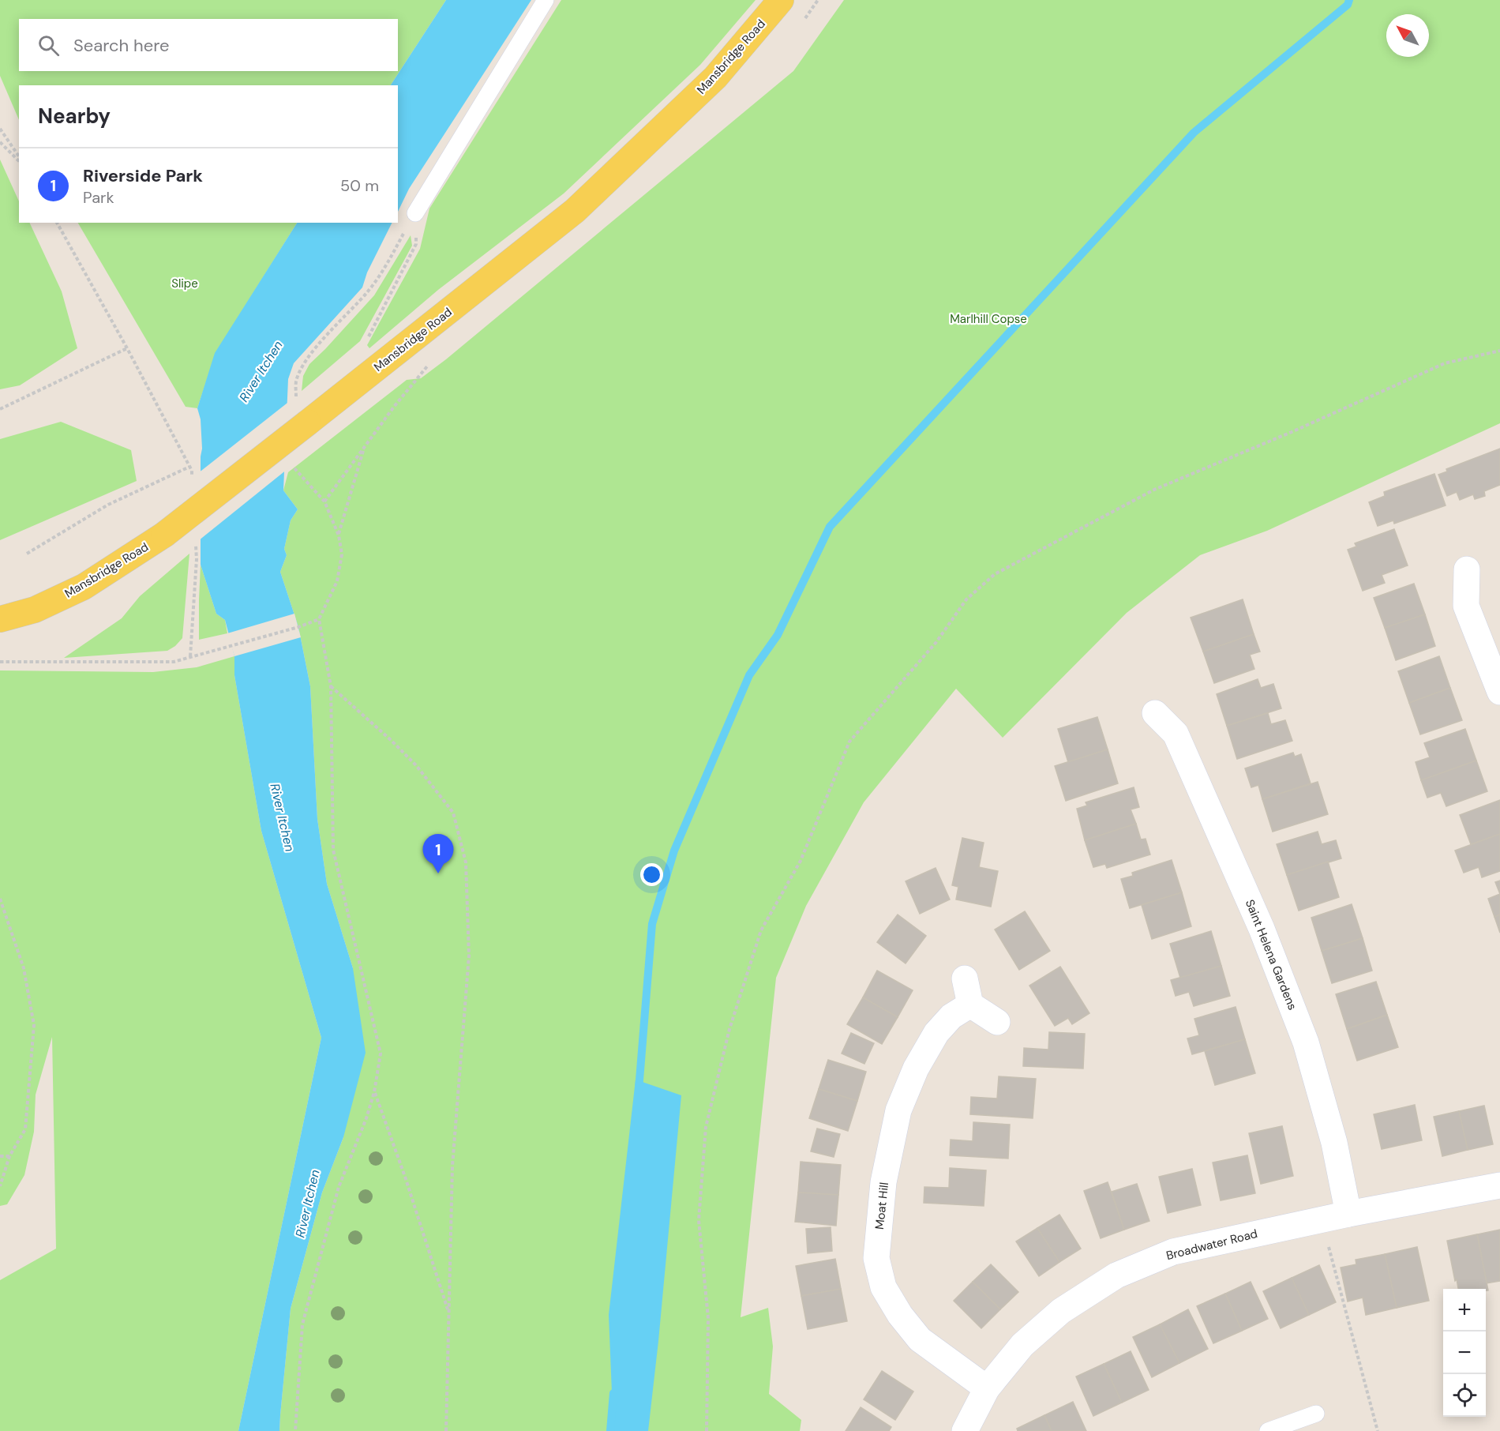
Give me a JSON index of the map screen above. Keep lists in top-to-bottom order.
{
  "streets": {
    "main road": ["Mansbridge Road"],
    "street": ["Saint Helena Gardens", "Moat Hill", "Broadwater Road"]
  },
  "crossings": [
    ["Saint Helena Gardens", "Broadwater Road"],
    ["Moat Hill", "Broadwater Road"]
  ],
  "water": ["River Itchen"],
  "parks": ["Slipe", "Marlhill Copse"],
  "north": "top left",
  "page": {
    "search": "Search here",
    "heading": "Nearby",
    "list": [
      {
        "mark": "1",
        "name": "Riverside Park",
        "note": "Park",
        "value": "50 m"
      }
    ],
    "pins": "1",
    "map_buttons": ["+", "−"]
  }
}
